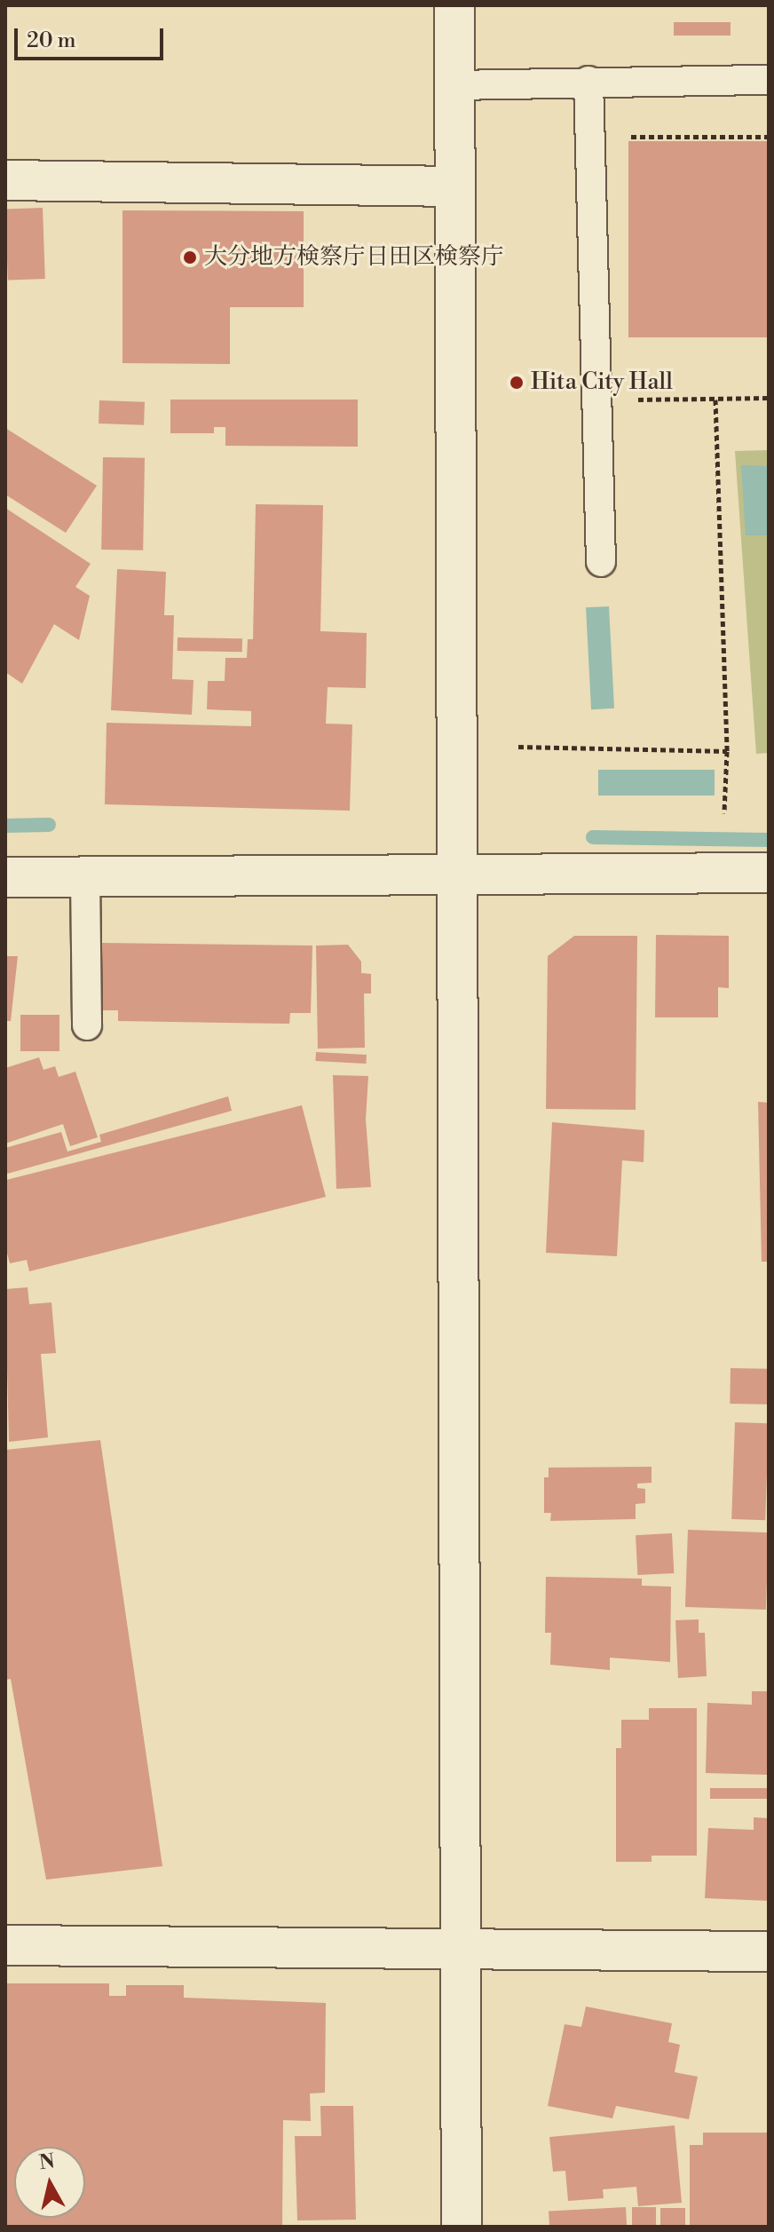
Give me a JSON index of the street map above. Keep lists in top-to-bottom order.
{
  "places": ["大分地方検察庁日田区検察庁", "Hita City Hall"],
  "scale_bar": "20 m",
  "north": "top"
}
